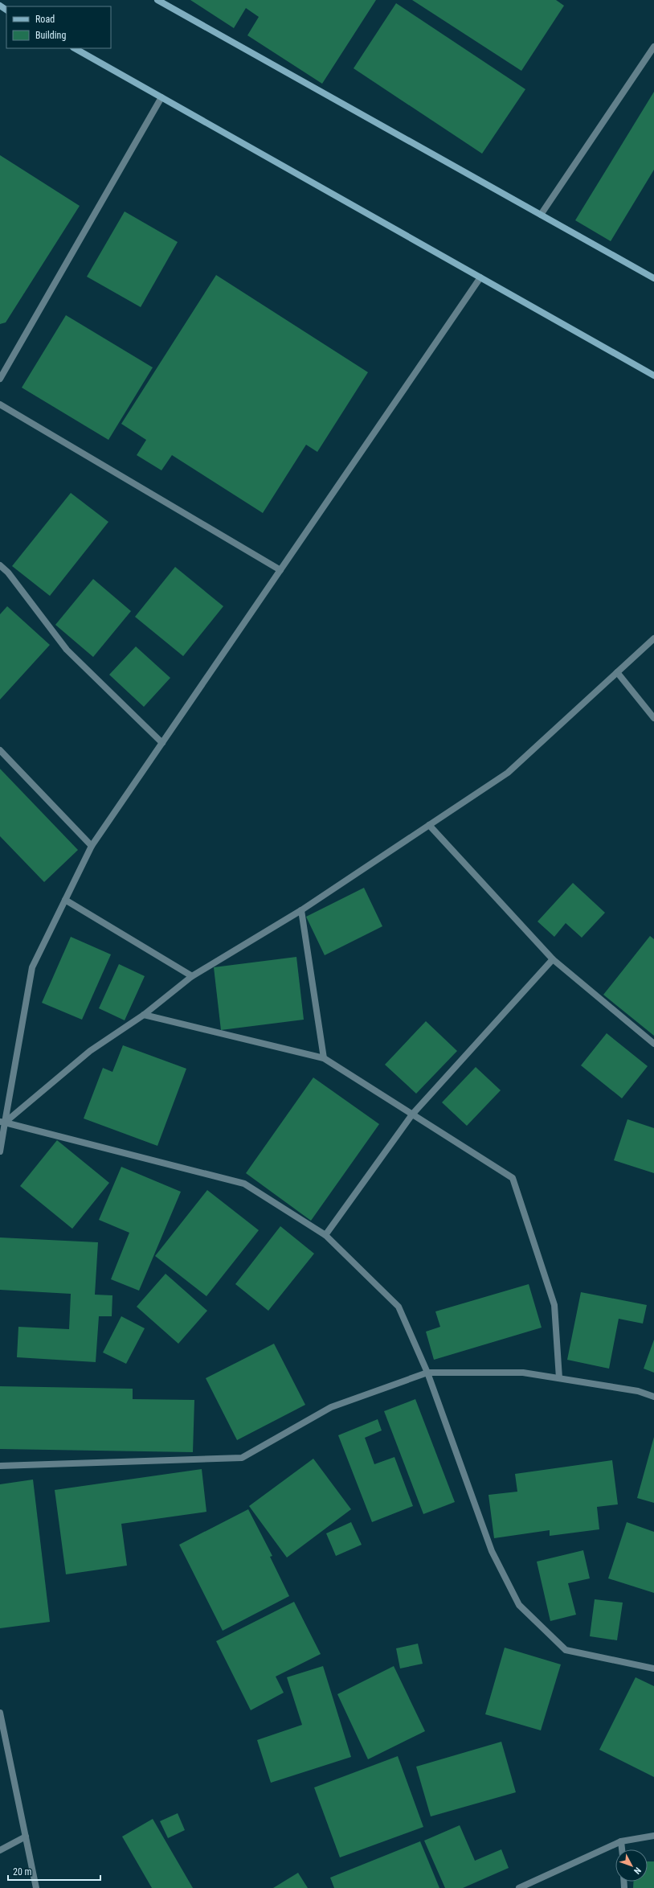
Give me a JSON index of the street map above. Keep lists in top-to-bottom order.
{
  "legend": ["Road", "Building"],
  "scale_bar": "20 m",
  "north": "bottom right"
}
